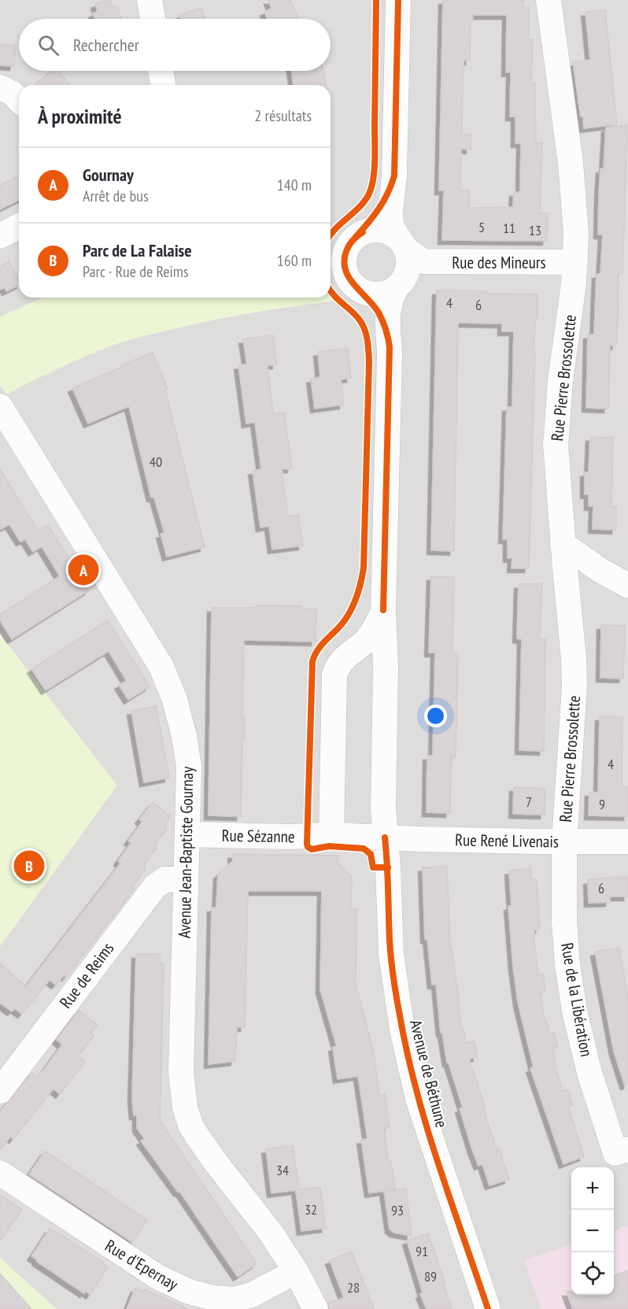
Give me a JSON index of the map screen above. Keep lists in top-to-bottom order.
{
  "streets": {
    "street": [
      "Rue des Mineurs",
      "Rue Pierre Brossolette",
      "Rue Sézanne",
      "Rue René Livenais",
      "Avenue Jean-Baptiste Gournay",
      "Rue de Reims",
      "Rue de la Libération",
      "Avenue de Béthune",
      "Rue d'Epernay"
    ]
  },
  "crossings": [
    ["Rue des Mineurs", "Rue Pierre Brossolette"],
    ["Rue Pierre Brossolette", "Rue René Livenais"],
    ["Rue Pierre Brossolette", "Rue de la Libération"],
    ["Rue Sézanne", "Rue René Livenais"],
    ["Rue Sézanne", "Avenue Jean-Baptiste Gournay"],
    ["Rue Sézanne", "Avenue de Béthune"],
    ["Rue René Livenais", "Rue de la Libération"],
    ["Rue René Livenais", "Avenue de Béthune"],
    ["Avenue Jean-Baptiste Gournay", "Rue de Reims"],
    ["Avenue Jean-Baptiste Gournay", "Rue d'Epernay"]
  ],
  "house_numbers": [
    "5",
    "11",
    "13",
    "4",
    "6",
    "40",
    "4",
    "7",
    "9",
    "6",
    "34",
    "32",
    "93",
    "91",
    "89",
    "28"
  ],
  "page": {
    "search": "Rechercher",
    "heading": ["À proximité", "2 résultats"],
    "list": [
      {
        "mark": "A",
        "name": "Gournay",
        "note": "Arrêt de bus",
        "value": "140 m"
      },
      {
        "mark": "B",
        "name": "Parc de La Falaise",
        "note": "Parc · Rue de Reims",
        "value": "160 m"
      }
    ],
    "pins": ["A", "B"],
    "map_buttons": ["+", "−"]
  }
}
